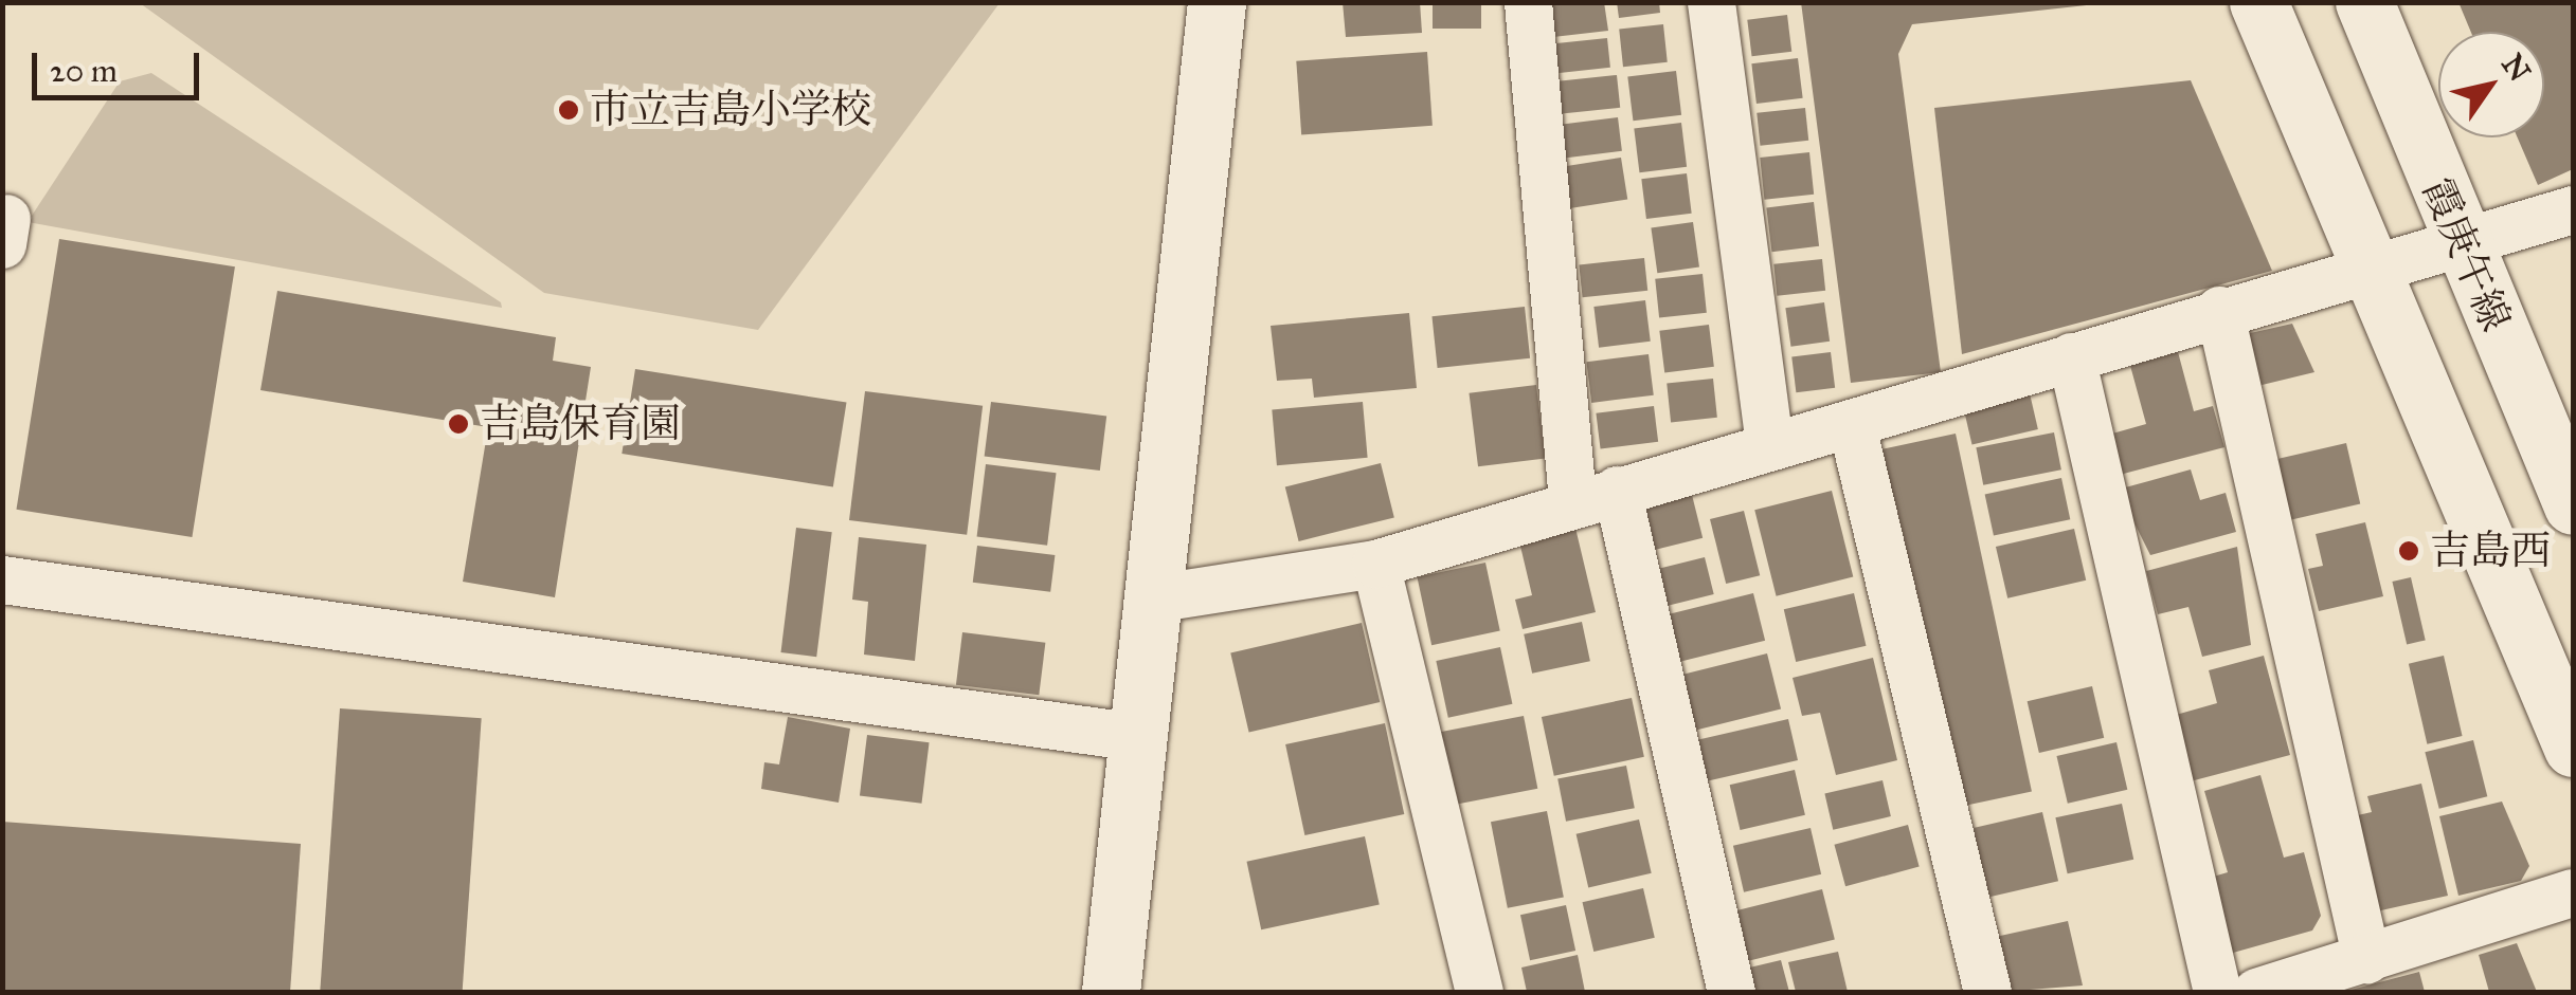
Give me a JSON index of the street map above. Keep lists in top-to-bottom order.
{
  "streets": {
    "street": ["霞庚午線"]
  },
  "places": ["市立吉島小学校", "吉島保育園", "吉島西"],
  "scale_bar": "20 m",
  "north": "top right"
}
